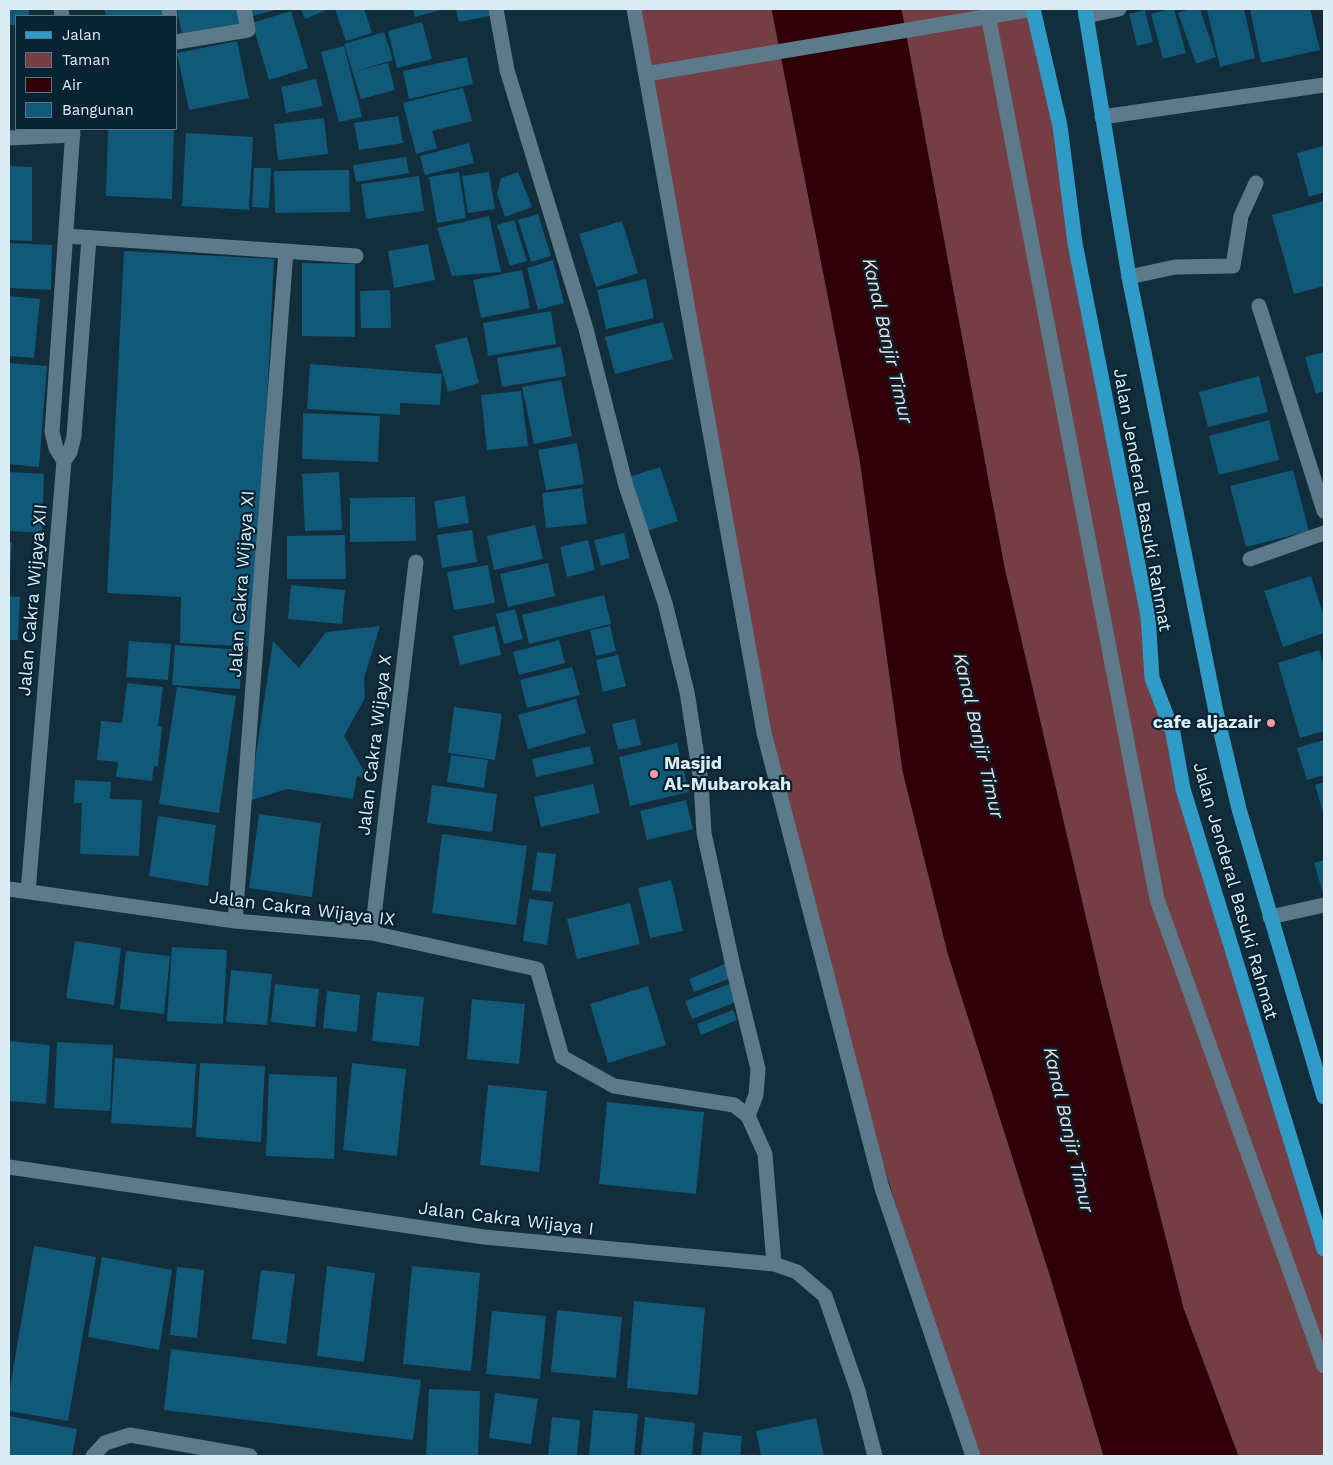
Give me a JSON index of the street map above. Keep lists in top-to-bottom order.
{
  "streets": {
    "main road": ["Jalan Jenderal Basuki Rahmat"],
    "street": [
      "Jalan Cakra Wijaya XI",
      "Jalan Cakra Wijaya XII",
      "Jalan Cakra Wijaya X",
      "Jalan Cakra Wijaya IX",
      "Jalan Cakra Wijaya I"
    ]
  },
  "crossings": [
    ["Jalan Cakra Wijaya XI", "Jalan Cakra Wijaya IX"],
    ["Jalan Cakra Wijaya XII", "Jalan Cakra Wijaya IX"],
    ["Jalan Cakra Wijaya X", "Jalan Cakra Wijaya IX"]
  ],
  "water": ["Kanal Banjir Timur"],
  "places": ["cafe aljazair", "Masjid Al-Mubarokah"],
  "legend": [
    "Jalan",
    "Taman",
    "Air",
    "Bangunan"
  ]
}
